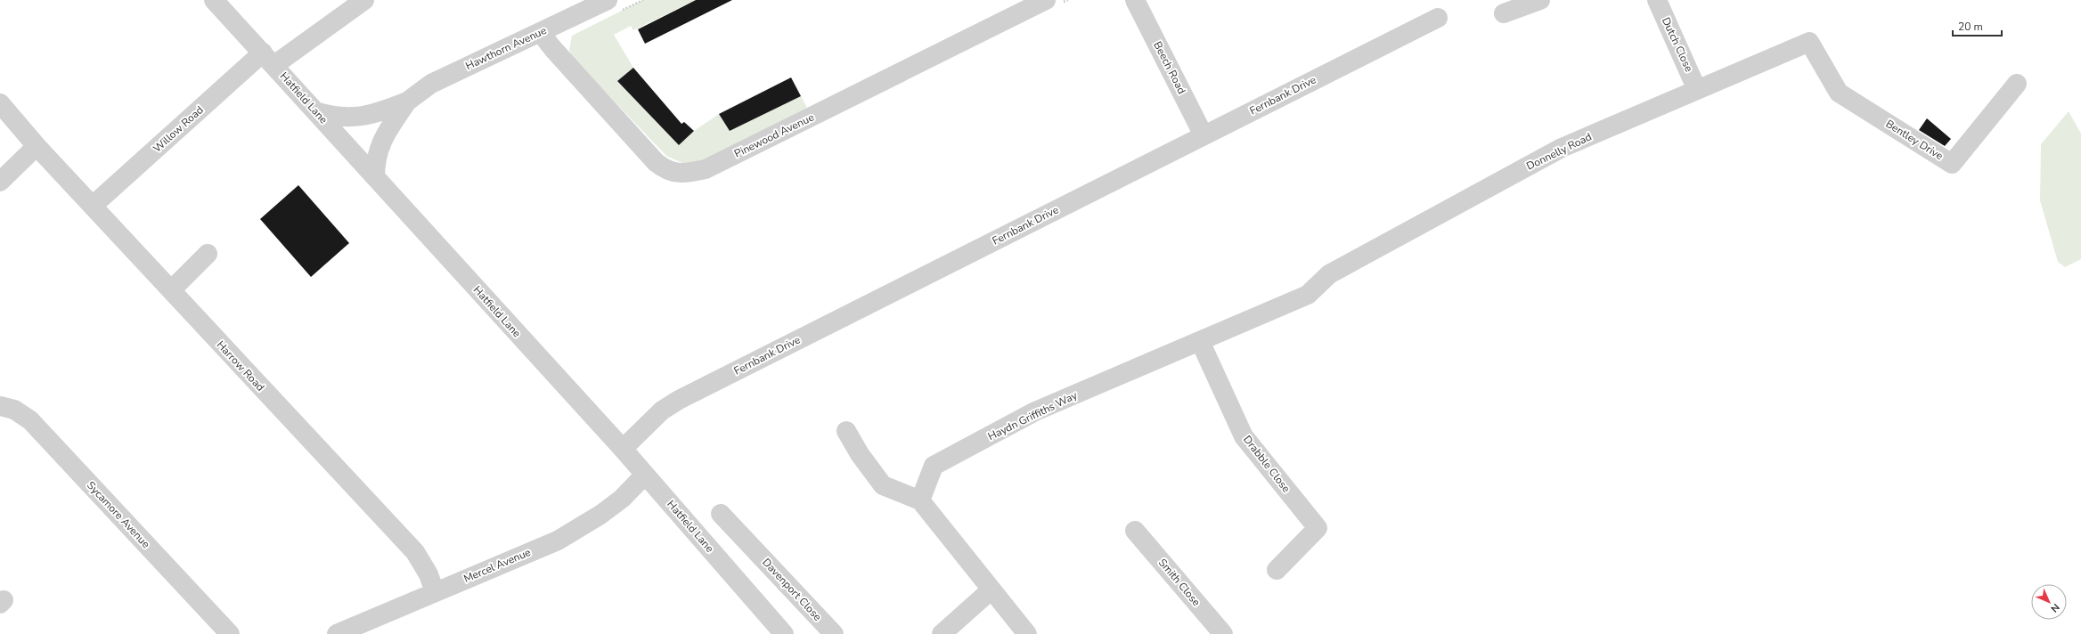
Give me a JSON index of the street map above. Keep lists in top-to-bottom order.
{
  "streets": {
    "street": [
      "Dutch Close",
      "Hawthorn Avenue",
      "Beech Road",
      "Fernbank Drive",
      "Hatfield Lane",
      "Willow Road",
      "Pinewood Avenue",
      "Bentley Drive",
      "Donnelly Road",
      "Harrow Road",
      "Haydn Griffiths Way",
      "Drabble Close",
      "Sycamore Avenue",
      "Mercel Avenue",
      "Smith Close",
      "Davenport Close"
    ]
  },
  "crossings": [
    ["Dutch Close", "Donnelly Road"],
    ["Hawthorn Avenue", "Hatfield Lane"],
    ["Hawthorn Avenue", "Pinewood Avenue"],
    ["Beech Road", "Fernbank Drive"],
    ["Fernbank Drive", "Hatfield Lane"],
    ["Hatfield Lane", "Willow Road"],
    ["Hatfield Lane", "Mercel Avenue"],
    ["Willow Road", "Harrow Road"],
    ["Bentley Drive", "Donnelly Road"],
    ["Donnelly Road", "Haydn Griffiths Way"],
    ["Harrow Road", "Mercel Avenue"],
    ["Haydn Griffiths Way", "Drabble Close"]
  ],
  "scale_bar": "20 m",
  "north": "bottom right"
}
